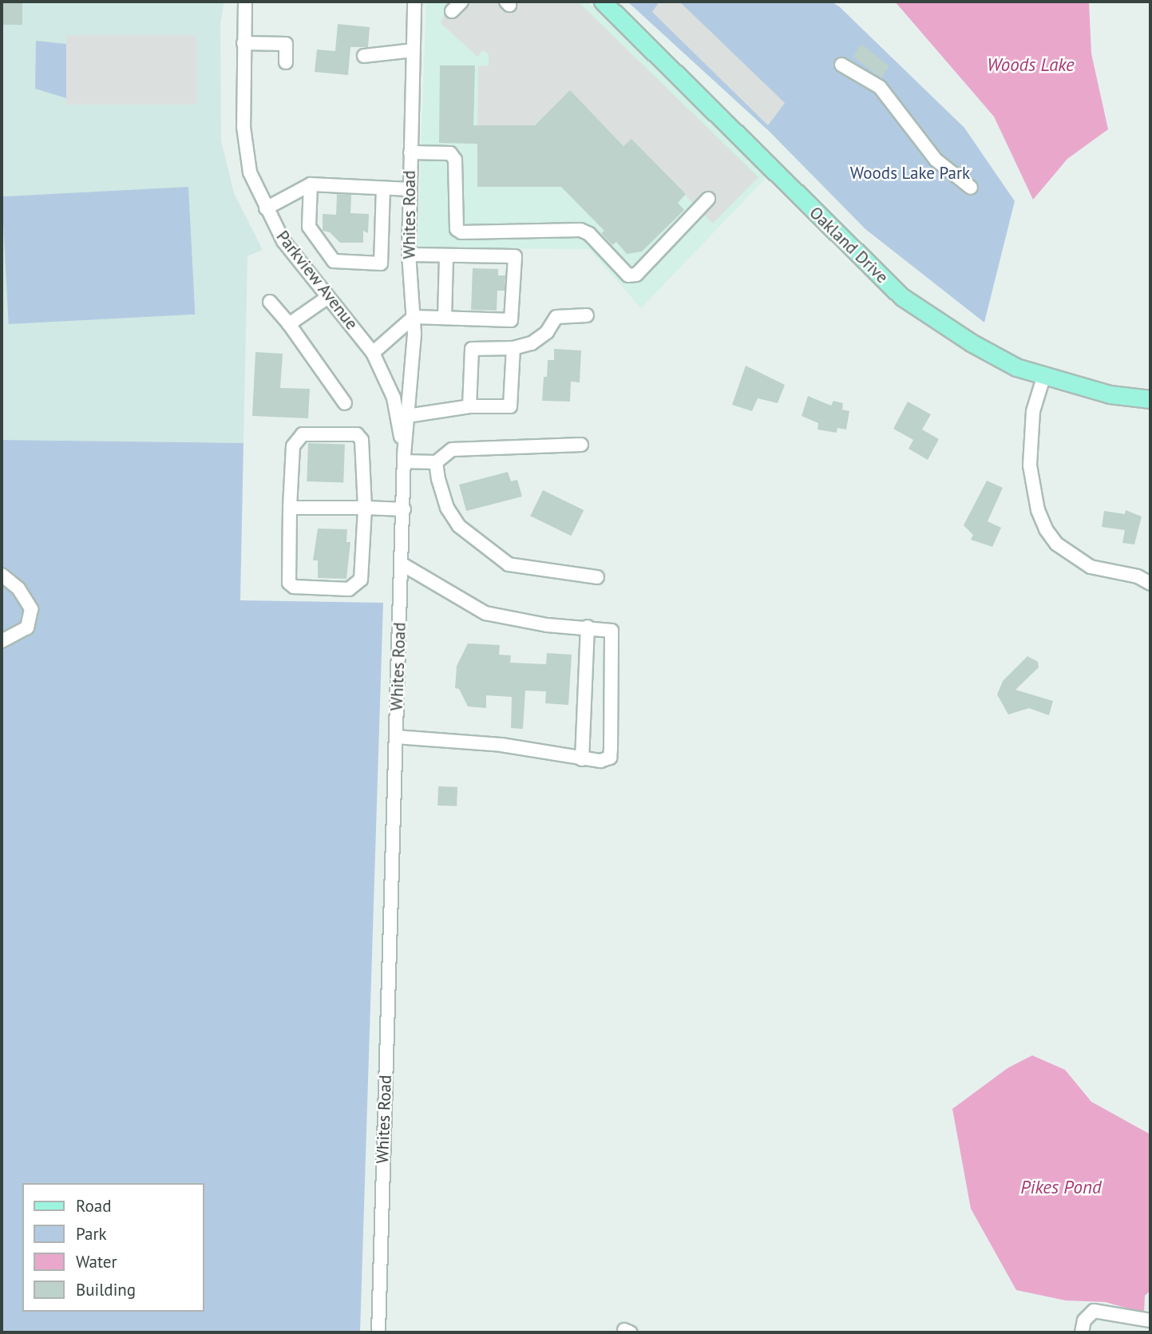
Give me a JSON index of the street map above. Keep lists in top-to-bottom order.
{
  "streets": {
    "main road": ["Oakland Drive"],
    "street": ["Whites Road", "Parkview Avenue"]
  },
  "crossings": [
    ["Whites Road", "Parkview Avenue"]
  ],
  "water": ["Woods Lake", "Pikes Pond"],
  "parks": ["Woods Lake Park"],
  "legend": [
    "Road",
    "Park",
    "Water",
    "Building"
  ]
}
